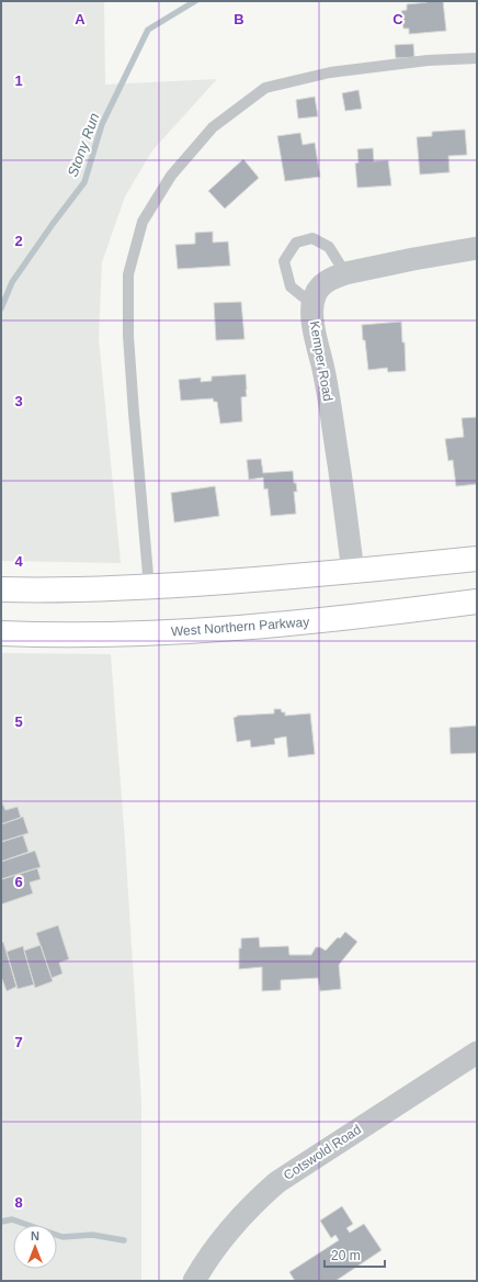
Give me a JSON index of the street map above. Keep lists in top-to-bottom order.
{
  "streets": {
    "main road": ["West Northern Parkway"],
    "street": ["Kemper Road", "Cotswold Road"]
  },
  "water": ["Stony Run"],
  "scale_bar": "20 m",
  "north": "top",
  "grid": {
    "columns": ["A", "B", "C"],
    "rows": [
      "1",
      "2",
      "3",
      "4",
      "5",
      "6",
      "7",
      "8"
    ]
  }
}
